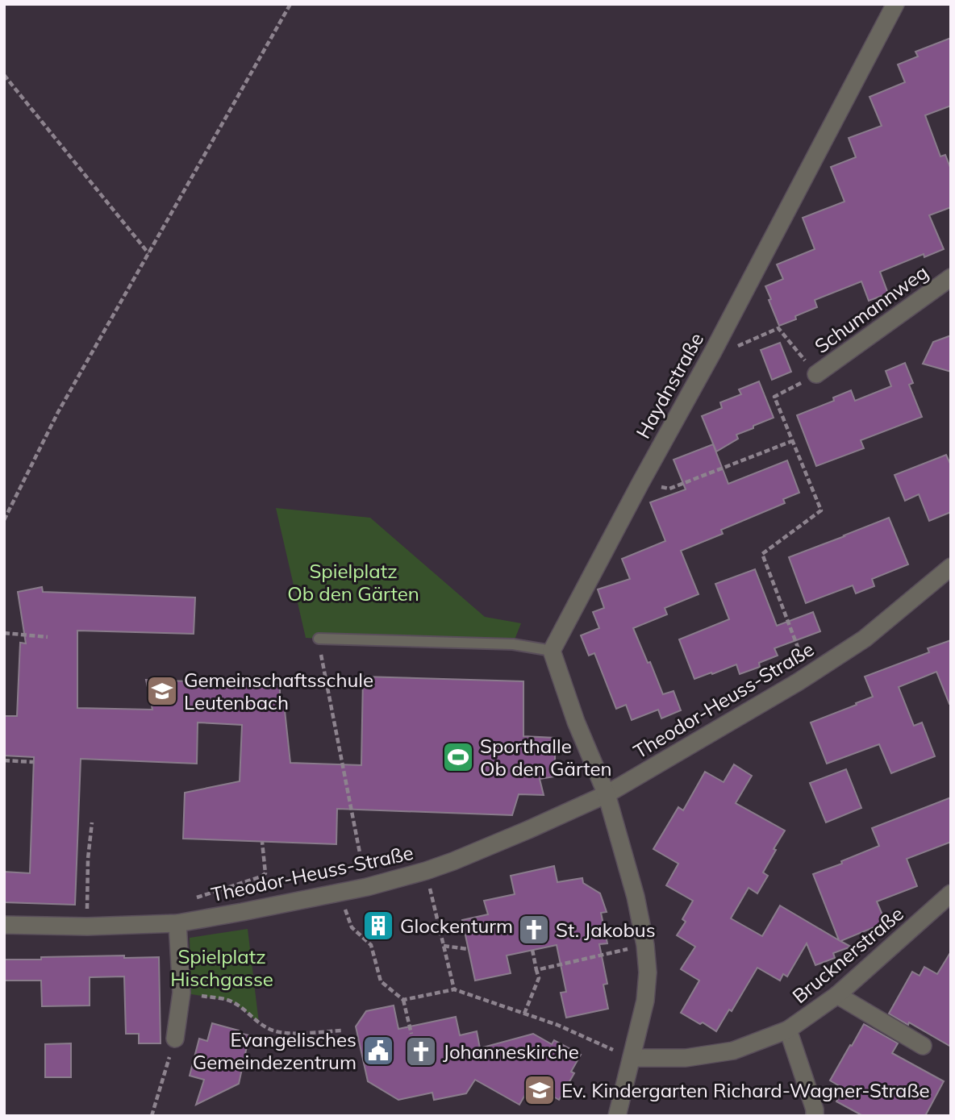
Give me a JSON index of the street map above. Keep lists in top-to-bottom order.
{
  "streets": {
    "street": [
      "Schumannweg",
      "Haydnstraße",
      "Theodor-Heuss-Straße",
      "Brucknerstraße"
    ]
  },
  "parks": ["Spielplatz Ob den Gärten", "Spielplatz Hischgasse"],
  "places": {
    "school or university": ["Gemeinschaftsschule Leutenbach", "Ev. Kindergarten Richard-Wagner-Straße"],
    "sports": ["Sporthalle Ob den Gärten"],
    "building": ["Glockenturm"],
    "church": ["St. Jakobus", "Johanneskirche"],
    "public building": ["Evangelisches Gemeindezentrum"]
  }
}
